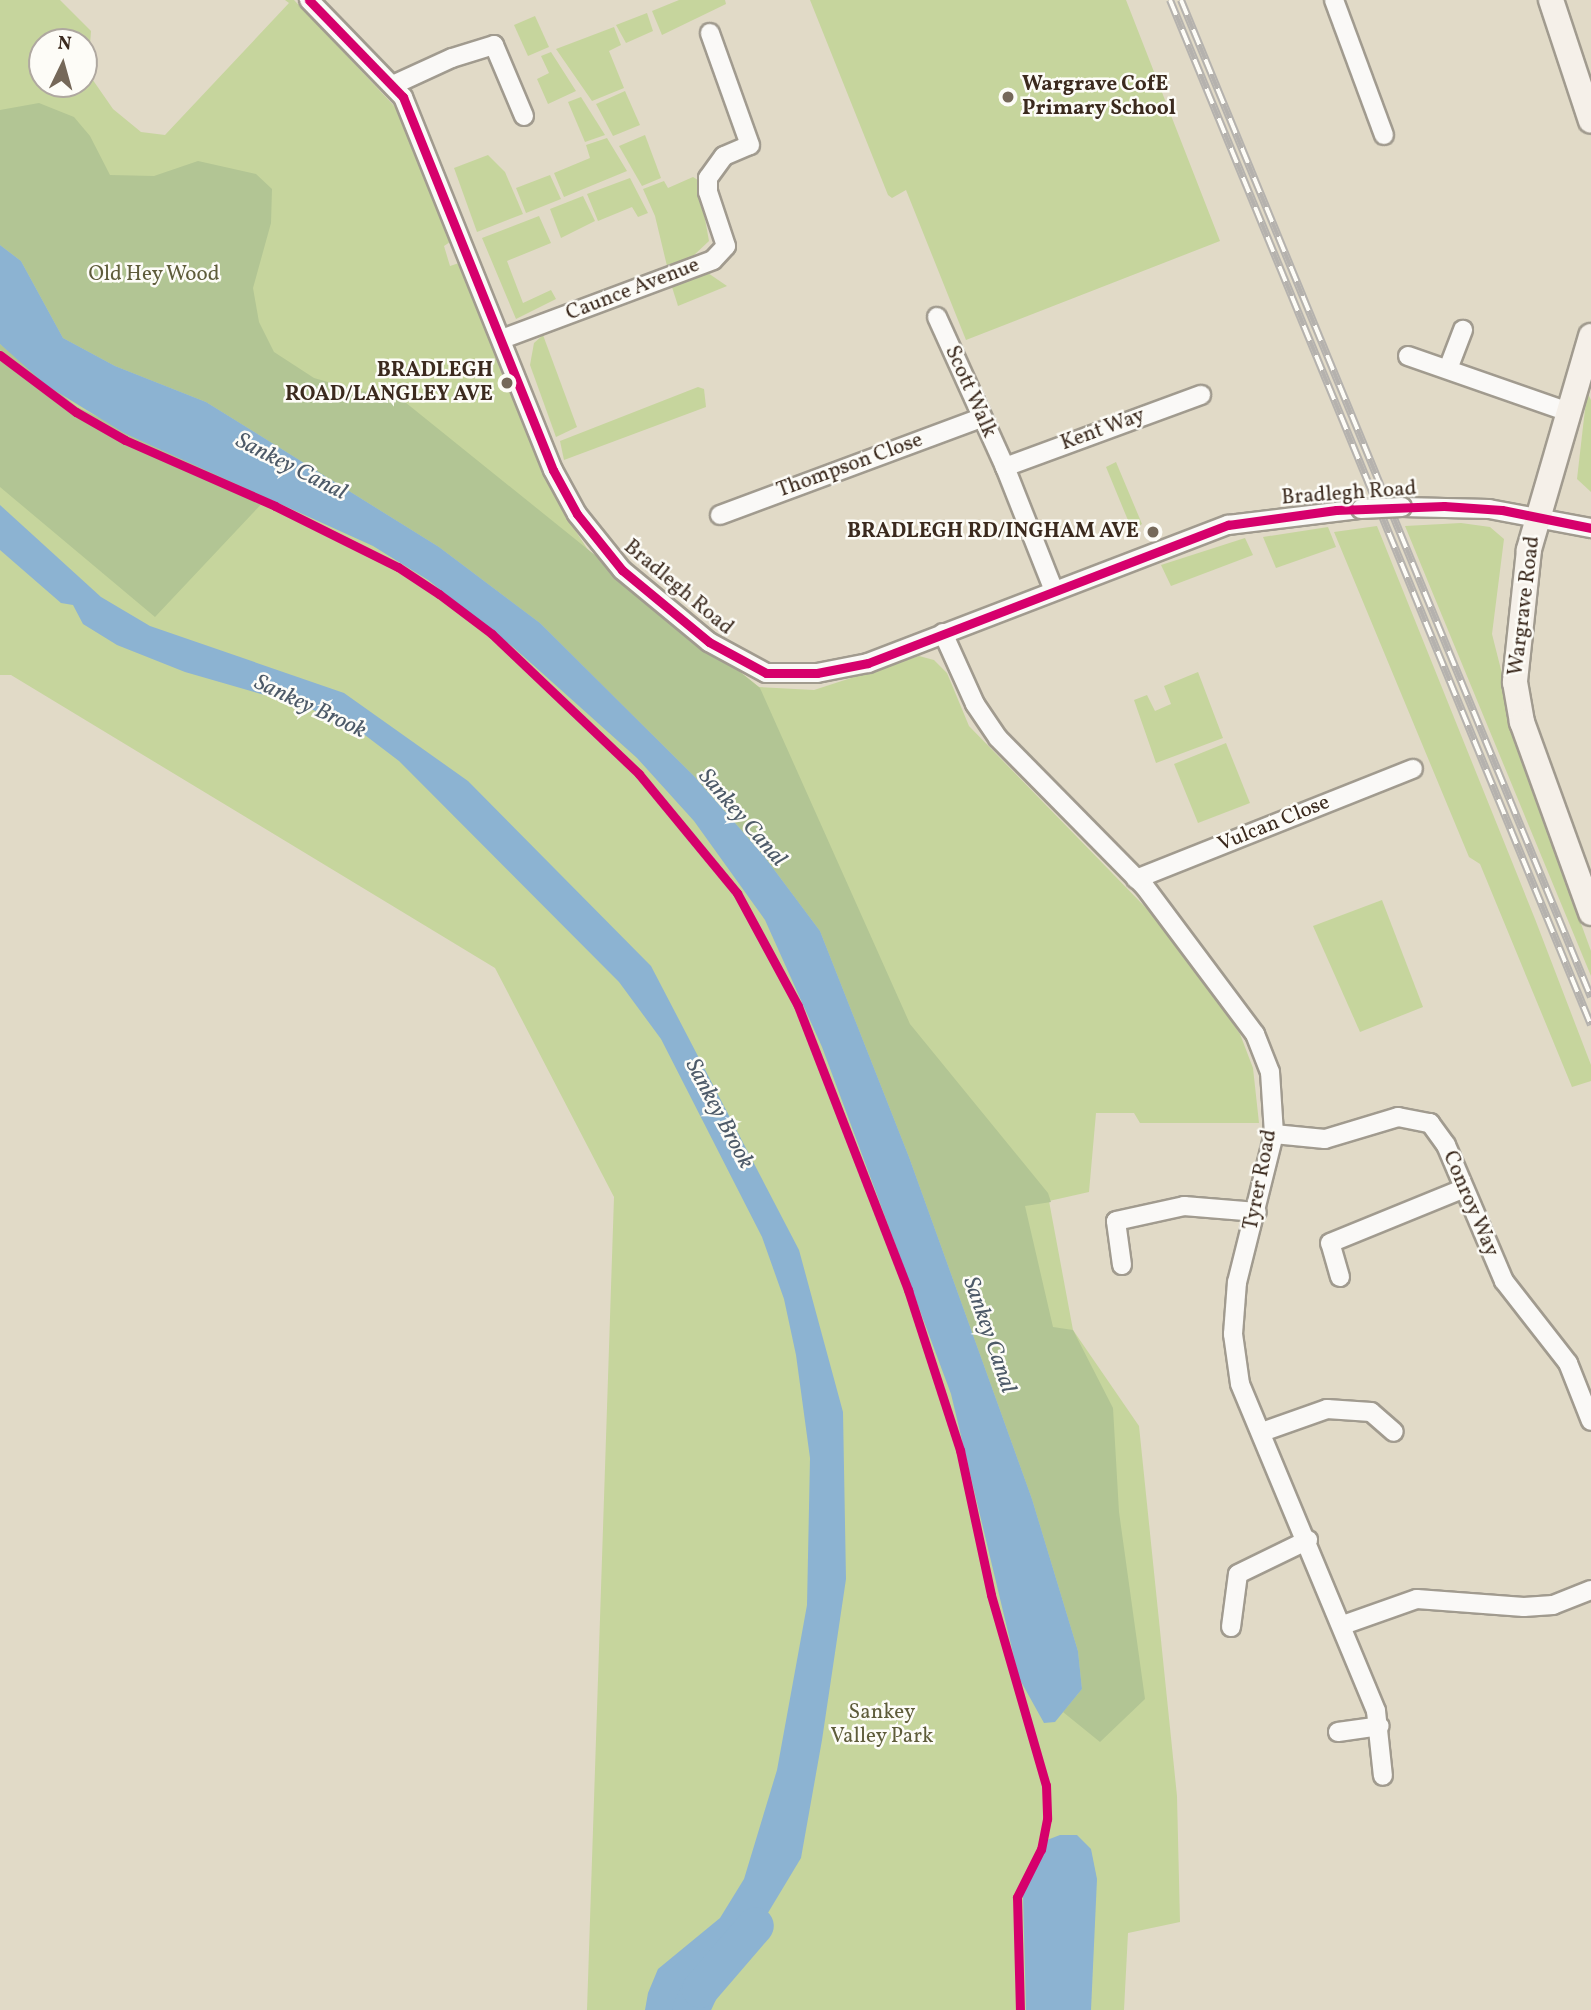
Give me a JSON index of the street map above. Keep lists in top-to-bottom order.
{
  "streets": {
    "street": [
      "Caunce Avenue",
      "Scott Walk",
      "Kent Way",
      "Thompson Close",
      "Bradlegh Road",
      "Wargrave Road",
      "Vulcan Close",
      "Tyrer Road",
      "Conroy Way"
    ]
  },
  "crossings": [
    ["Caunce Avenue", "Bradlegh Road"],
    ["Scott Walk", "Kent Way"],
    ["Scott Walk", "Thompson Close"],
    ["Scott Walk", "Bradlegh Road"],
    ["Bradlegh Road", "Wargrave Road"],
    ["Bradlegh Road", "Tyrer Road"],
    ["Vulcan Close", "Tyrer Road"],
    ["Tyrer Road", "Conroy Way"]
  ],
  "water": ["Sankey Canal", "Sankey Brook"],
  "parks": ["Old Hey Wood", "Sankey Valley Park"],
  "places": ["Wargrave CofE Primary School", "BRADLEGH ROAD/LANGLEY AVE", "BRADLEGH RD/INGHAM AVE"],
  "north": "top"
}
